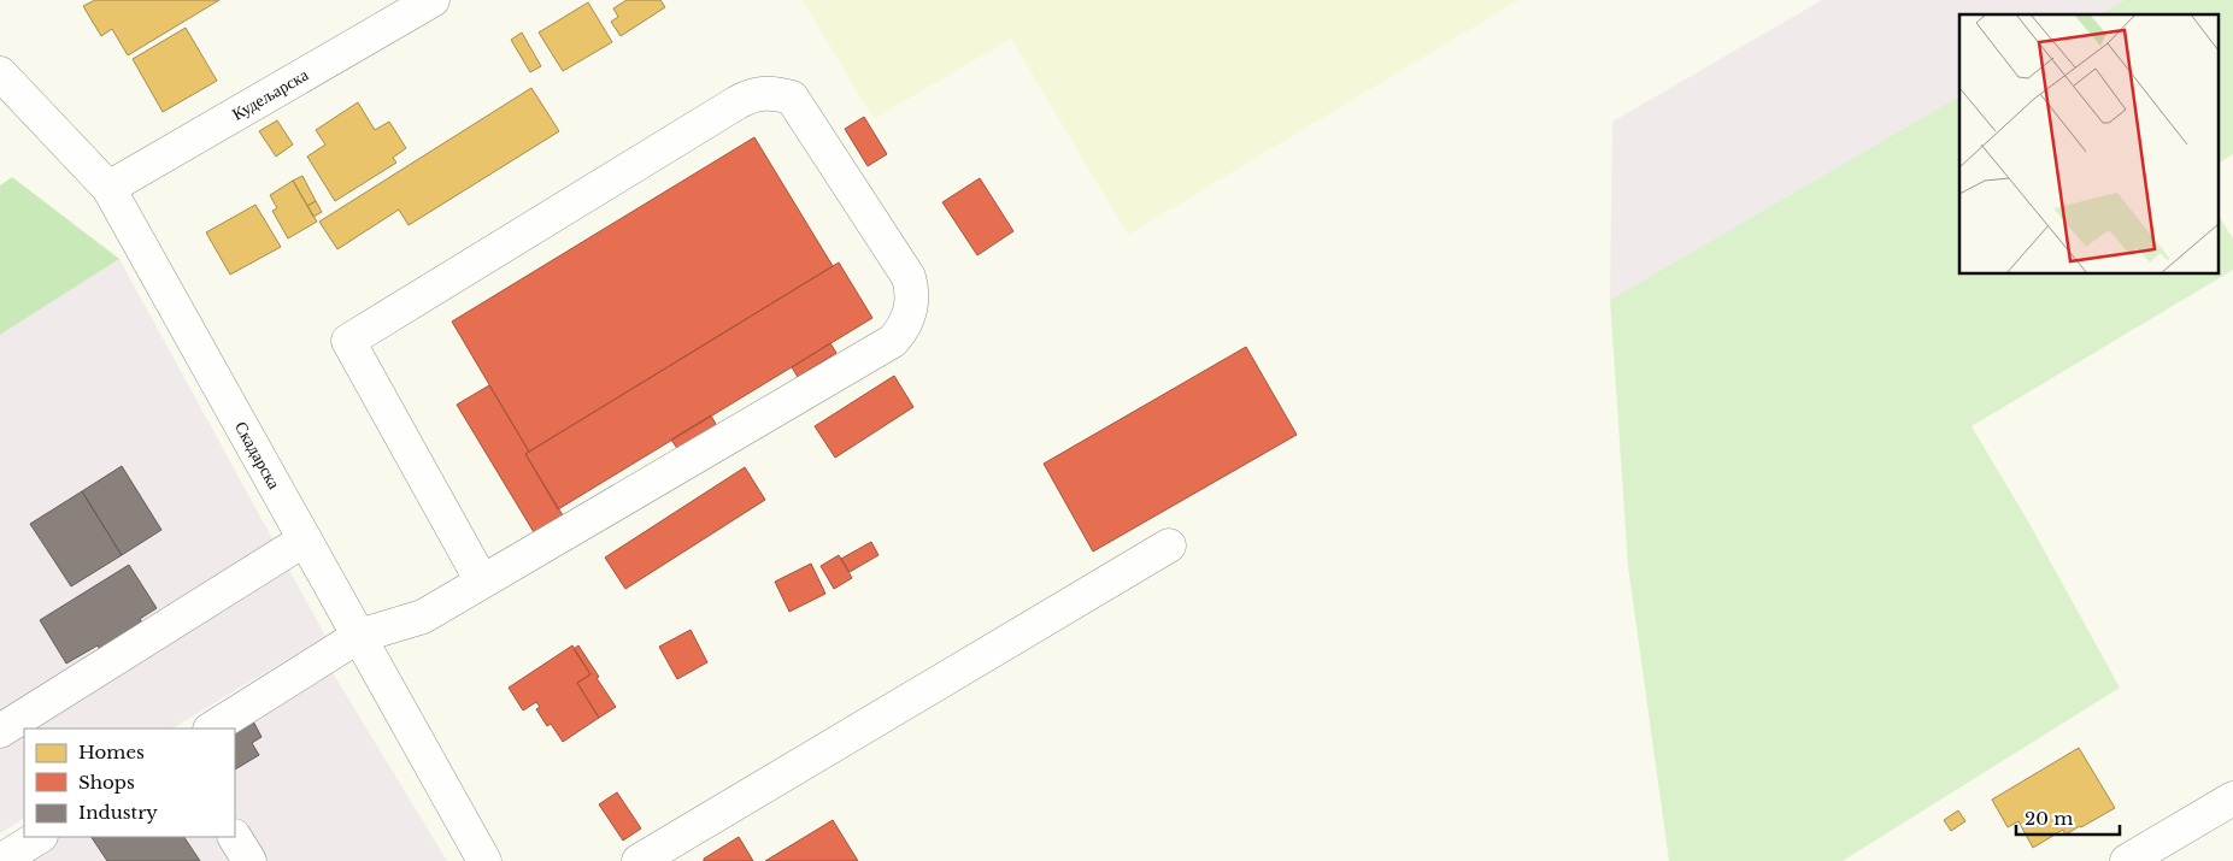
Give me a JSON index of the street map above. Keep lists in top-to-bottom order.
{
  "streets": {
    "street": ["Кудељарска", "Скадарска"]
  },
  "crossings": [
    ["Кудељарска", "Скадарска"]
  ],
  "legend": ["Homes", "Shops", "Industry"],
  "scale_bar": "20 m"
}
